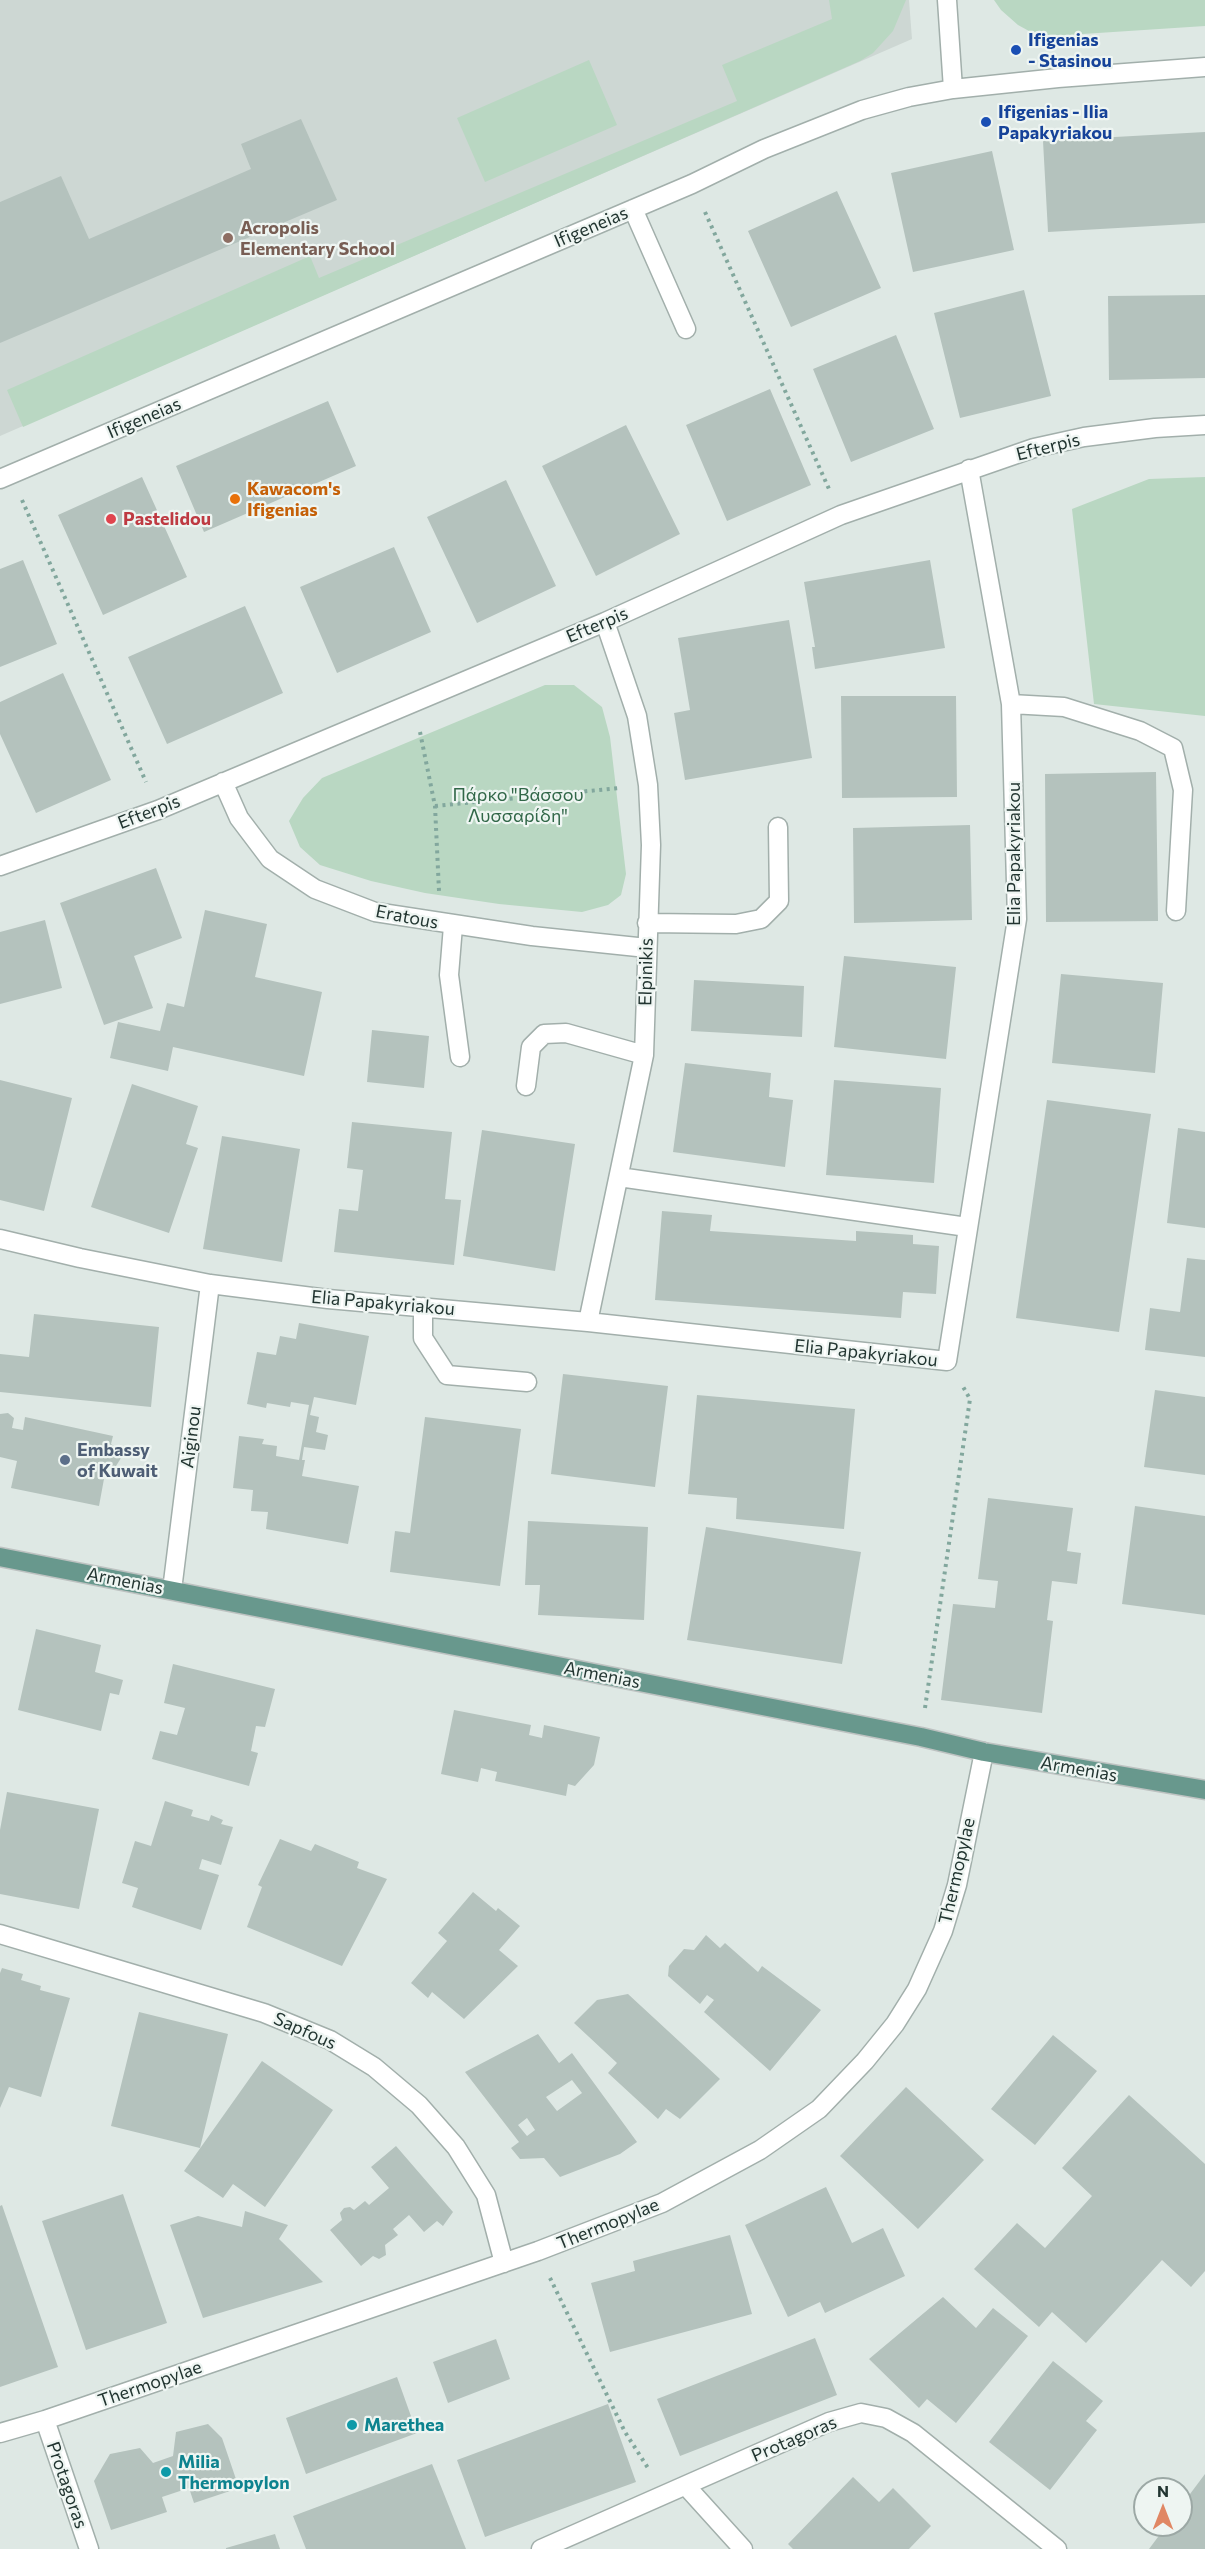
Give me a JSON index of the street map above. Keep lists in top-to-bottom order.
{
  "streets": {
    "main road": ["Armenias"],
    "street": [
      "Ifigeneias",
      "Efterpis",
      "Elia Papakyriakou",
      "Eratous",
      "Elpinikis",
      "Aiginou",
      "Thermopylae",
      "Sapfous",
      "Protagoras"
    ]
  },
  "crossings": [
    ["Efterpis", "Elia Papakyriakou"],
    ["Efterpis", "Eratous"],
    ["Efterpis", "Elpinikis"],
    ["Elia Papakyriakou", "Elpinikis"],
    ["Elia Papakyriakou", "Aiginou"],
    ["Eratous", "Elpinikis"],
    ["Aiginou", "Armenias"],
    ["Armenias", "Thermopylae"],
    ["Thermopylae", "Sapfous"],
    ["Thermopylae", "Protagoras"]
  ],
  "parks": ["Πάρκο \"Βάσσου Λυσσαρίδη\""],
  "places": [
    "Ifigenias - Stasinou",
    "Ifigenias - Ilia Papakyriakou",
    "Acropolis Elementary School",
    "Kawacom's Ifigenias",
    "Pastelidou",
    "Embassy of Kuwait",
    "Marethea",
    "Milia Thermopylon"
  ],
  "north": "top"
}
